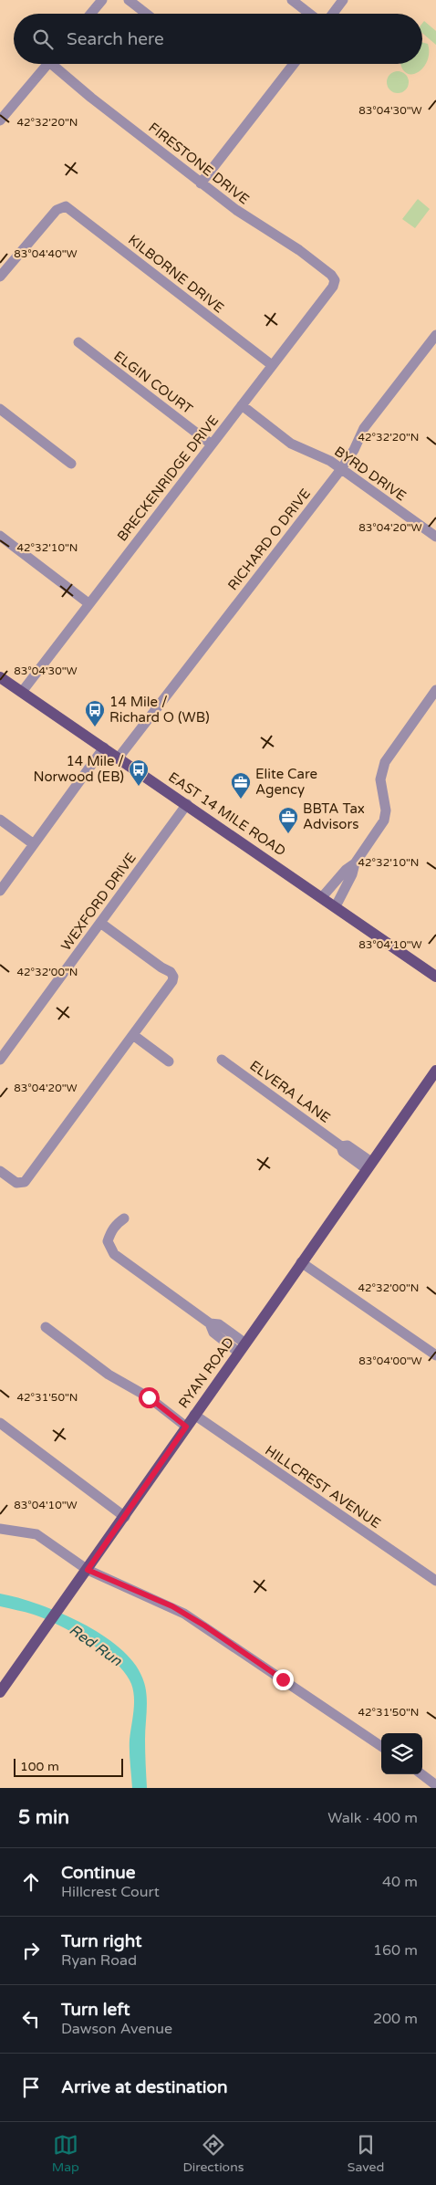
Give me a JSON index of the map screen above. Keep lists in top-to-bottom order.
{
  "streets": {
    "main road": ["EAST 14 MILE ROAD", "RYAN ROAD"],
    "street": [
      "FIRESTONE DRIVE",
      "KILBORNE DRIVE",
      "ELGIN COURT",
      "BYRD DRIVE",
      "BRECKENRIDGE DRIVE",
      "RICHARD O DRIVE",
      "WEXFORD DRIVE",
      "ELVERA LANE",
      "HILLCREST AVENUE"
    ]
  },
  "crossings": [
    ["FIRESTONE DRIVE", "BRECKENRIDGE DRIVE"],
    ["KILBORNE DRIVE", "BRECKENRIDGE DRIVE"],
    ["ELGIN COURT", "BRECKENRIDGE DRIVE"],
    ["BYRD DRIVE", "BRECKENRIDGE DRIVE"],
    ["BYRD DRIVE", "RICHARD O DRIVE"],
    ["BRECKENRIDGE DRIVE", "EAST 14 MILE ROAD"],
    ["RICHARD O DRIVE", "EAST 14 MILE ROAD"],
    ["EAST 14 MILE ROAD", "WEXFORD DRIVE"],
    ["ELVERA LANE", "RYAN ROAD"],
    ["RYAN ROAD", "HILLCREST AVENUE"]
  ],
  "water": ["Red Run"],
  "places": {
    "bus stop": ["14 Mile / Richard O (WB)", "14 Mile / Norwood (EB)"],
    "office": ["Elite Care Agency", "BBTA Tax Advisors"]
  },
  "scale_bar": "100 m",
  "page": {
    "search": "Search here",
    "scale": "100 m",
    "heading": ["5 min", "Walk · 400 m"],
    "list": [
      ["Continue", "Hillcrest Court", "40 m"],
      ["Turn right", "Ryan Road", "160 m"],
      ["Turn left", "Dawson Avenue", "200 m"],
      "Arrive at destination"
    ],
    "nav": ["Map", "Directions", "Saved"]
  },
  "coordinates": [
    "83°04'30\"W",
    "42°32'20\"N",
    "83°04'40\"W",
    "83°04'20\"W",
    "42°32'10\"N",
    "83°04'10\"W",
    "42°32'00\"N",
    "83°04'00\"W",
    "42°31'50\"N"
  ]
}
